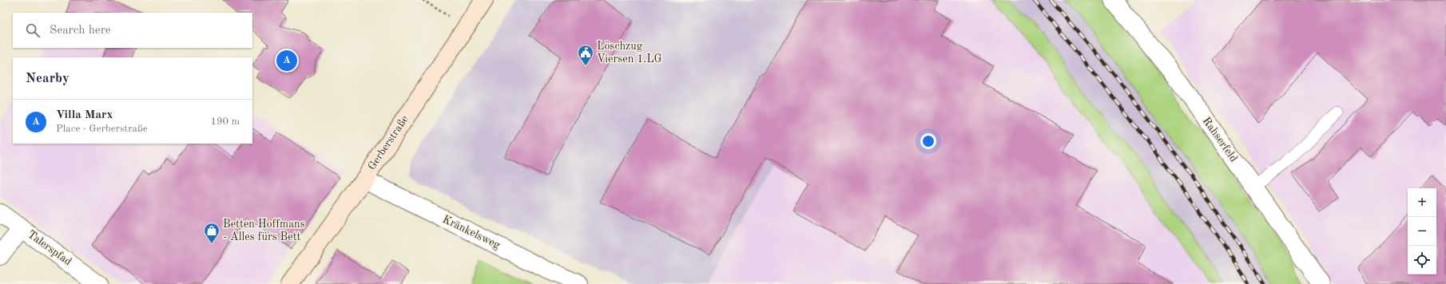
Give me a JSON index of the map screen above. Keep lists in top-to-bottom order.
{
  "streets": {
    "street": [
      "Rahserfeld",
      "Gerberstraße",
      "Kränkelsweg",
      "Talerspfad"
    ]
  },
  "crossings": [
    ["Gerberstraße", "Kränkelsweg"]
  ],
  "places": {
    "public building": ["Löschzug Viersen 1.LG"],
    "shop": ["Betten Hoffmans - Alles fürs Bett"]
  },
  "page": {
    "search": "Search here",
    "pins": "A",
    "heading": "Nearby",
    "list": [
      {
        "mark": "A",
        "name": "Villa Marx",
        "note": "Place · Gerberstraße",
        "value": "190 m"
      }
    ],
    "map_buttons": ["+", "−"]
  }
}
